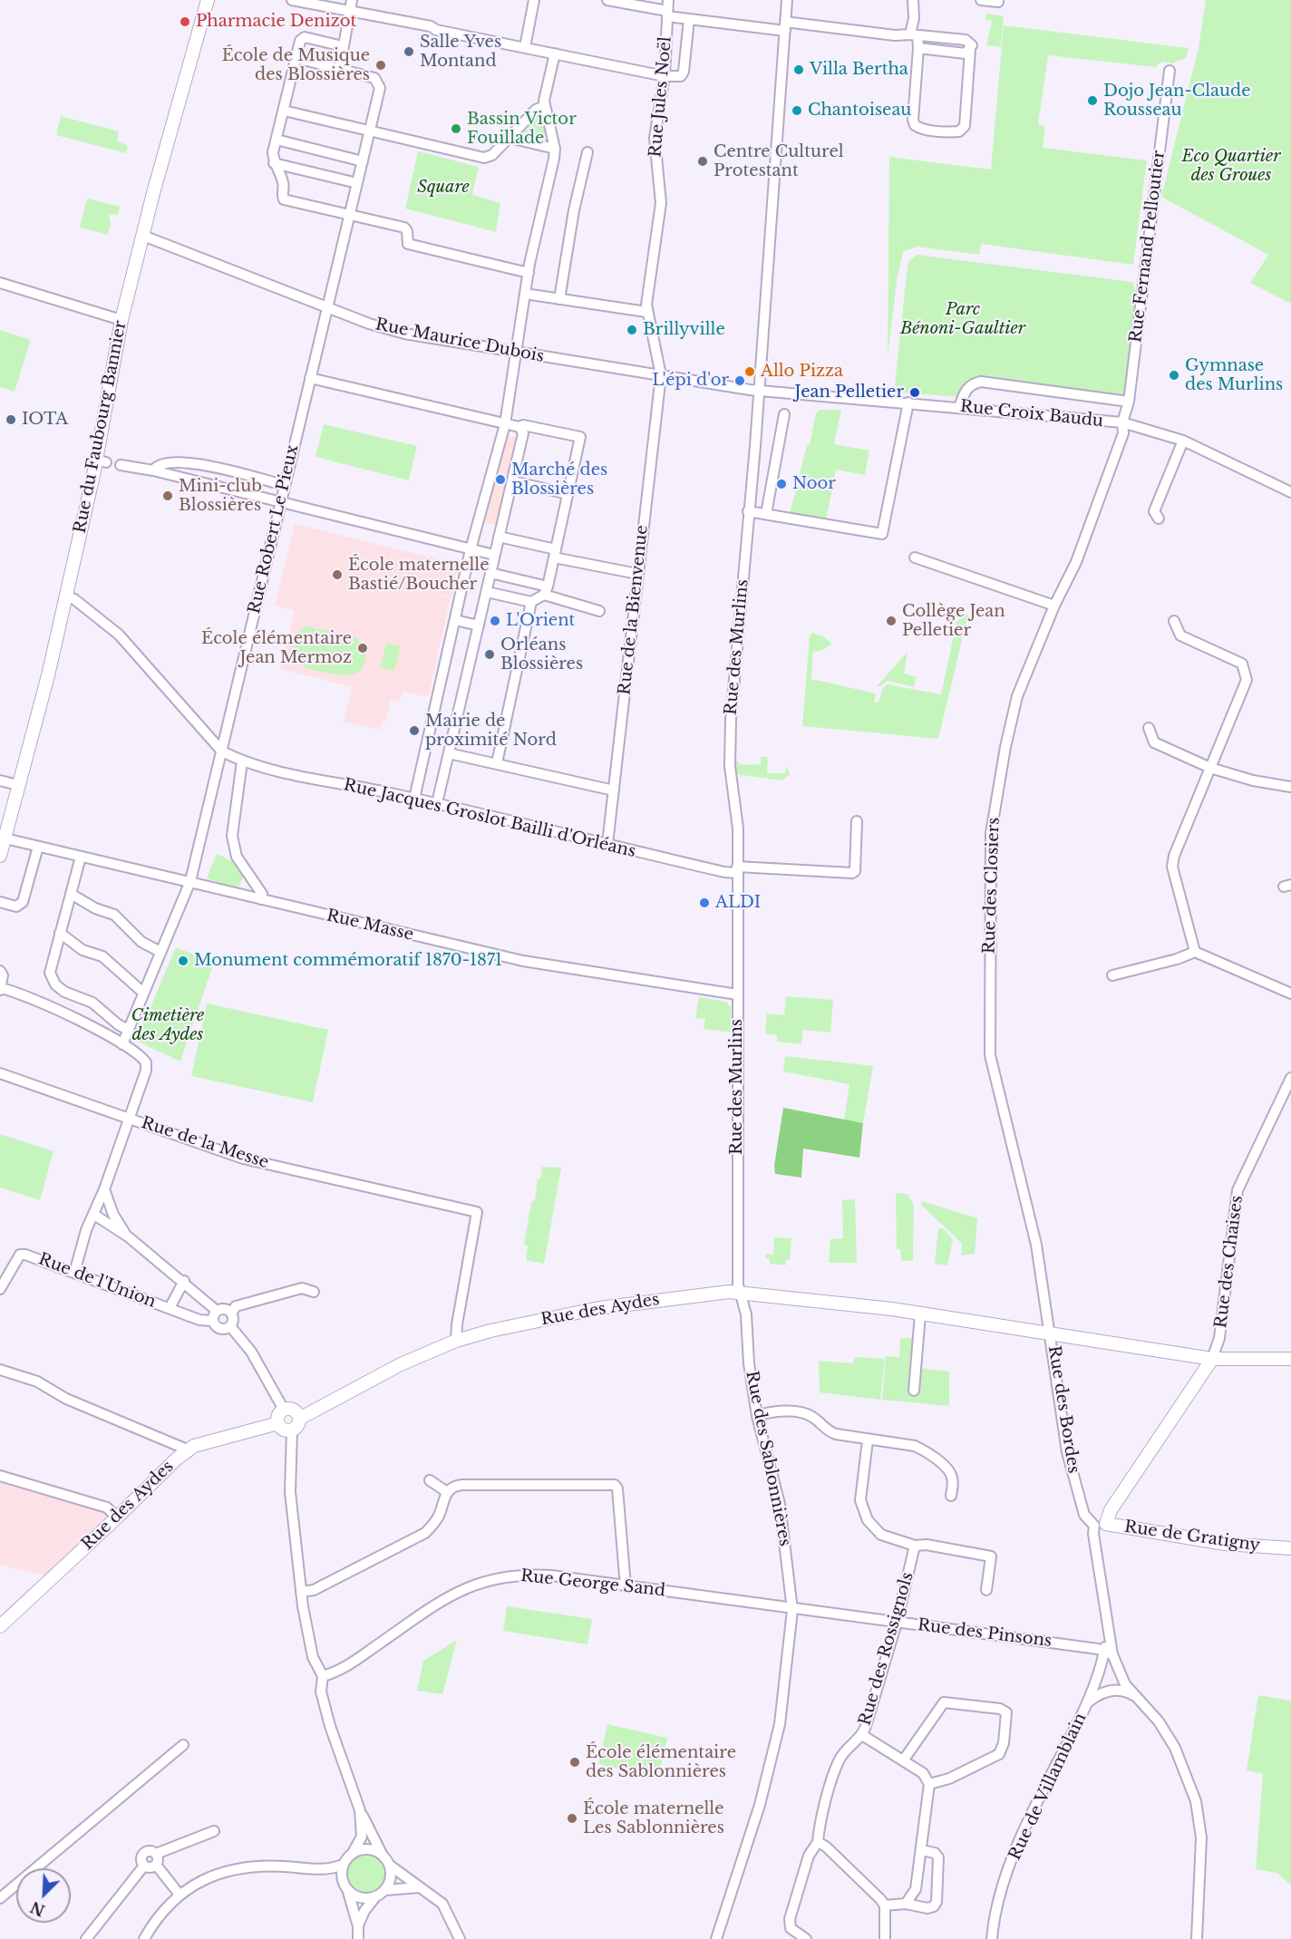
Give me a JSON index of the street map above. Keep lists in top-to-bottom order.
{
  "streets": {
    "street": [
      "Rue Jules Noël",
      "Rue Fernand Pelloutier",
      "Rue Maurice Dubois",
      "Rue Croix Baudu",
      "Rue du Faubourg Bannier",
      "Rue Robert Le Pieux",
      "Rue de la Bienvenue",
      "Rue des Murlins",
      "Rue Jacques Groslot Bailli d'Orléans",
      "Rue des Closiers",
      "Rue Masse",
      "Rue de la Messe",
      "Rue des Chaises",
      "Rue de l'Union",
      "Rue des Aydes",
      "Rue des Bordes",
      "Rue des Sablonnières",
      "Rue de Gratigny",
      "Rue George Sand",
      "Rue des Pinsons",
      "Rue des Rossignols",
      "Rue de Villamblain"
    ]
  },
  "crossings": [
    ["Rue Jules Noël", "Rue Maurice Dubois"],
    ["Rue Jules Noël", "Rue de la Bienvenue"],
    ["Rue Fernand Pelloutier", "Rue Croix Baudu"],
    ["Rue Fernand Pelloutier", "Rue des Closiers"],
    ["Rue Maurice Dubois", "Rue Croix Baudu"],
    ["Rue Maurice Dubois", "Rue du Faubourg Bannier"],
    ["Rue Maurice Dubois", "Rue Robert Le Pieux"],
    ["Rue Maurice Dubois", "Rue de la Bienvenue"],
    ["Rue Maurice Dubois", "Rue des Murlins"],
    ["Rue Croix Baudu", "Rue des Murlins"],
    ["Rue Croix Baudu", "Rue des Closiers"],
    ["Rue du Faubourg Bannier", "Rue Masse"],
    ["Rue Robert Le Pieux", "Rue Jacques Groslot Bailli d'Orléans"],
    ["Rue Robert Le Pieux", "Rue Masse"],
    ["Rue de la Bienvenue", "Rue Jacques Groslot Bailli d'Orléans"],
    ["Rue des Murlins", "Rue Jacques Groslot Bailli d'Orléans"],
    ["Rue des Murlins", "Rue Masse"],
    ["Rue des Murlins", "Rue des Aydes"],
    ["Rue des Murlins", "Rue des Sablonnières"],
    ["Rue des Closiers", "Rue des Aydes"],
    ["Rue des Closiers", "Rue des Bordes"],
    ["Rue de la Messe", "Rue des Aydes"],
    ["Rue des Chaises", "Rue des Aydes"],
    ["Rue des Aydes", "Rue des Bordes"],
    ["Rue des Aydes", "Rue des Sablonnières"],
    ["Rue des Bordes", "Rue de Gratigny"],
    ["Rue des Bordes", "Rue de Villamblain"],
    ["Rue des Sablonnières", "Rue George Sand"],
    ["Rue des Sablonnières", "Rue des Pinsons"],
    ["Rue George Sand", "Rue des Pinsons"],
    ["Rue des Pinsons", "Rue des Rossignols"],
    ["Rue des Pinsons", "Rue de Villamblain"]
  ],
  "parks": [
    "Eco Quartier des Groues",
    "Square",
    "Parc Bénoni-Gaultier",
    "Cimetière des Aydes"
  ],
  "places": [
    "Pharmacie Denizot",
    "Salle Yves Montand",
    "École de Musique des Blossières",
    "Villa Bertha",
    "Dojo Jean-Claude Rousseau",
    "Chantoiseau",
    "Bassin Victor Fouillade",
    "Centre Culturel Protestant",
    "Brillyville",
    "Allo Pizza",
    "Gymnase des Murlins",
    "L'épi d'or",
    "Jean Pelletier",
    "IOTA",
    "Marché des Blossières",
    "Noor",
    "Mini-club Blossières",
    "École maternelle Bastié/Boucher",
    "L'Orient",
    "Collège Jean Pelletier",
    "École élémentaire Jean Mermoz",
    "Orléans Blossières",
    "Mairie de proximité Nord",
    "ALDI",
    "Monument commémoratif 1870-1871",
    "École élémentaire des Sablonnières",
    "École maternelle Les Sablonnières"
  ],
  "north": "bottom left"
}
